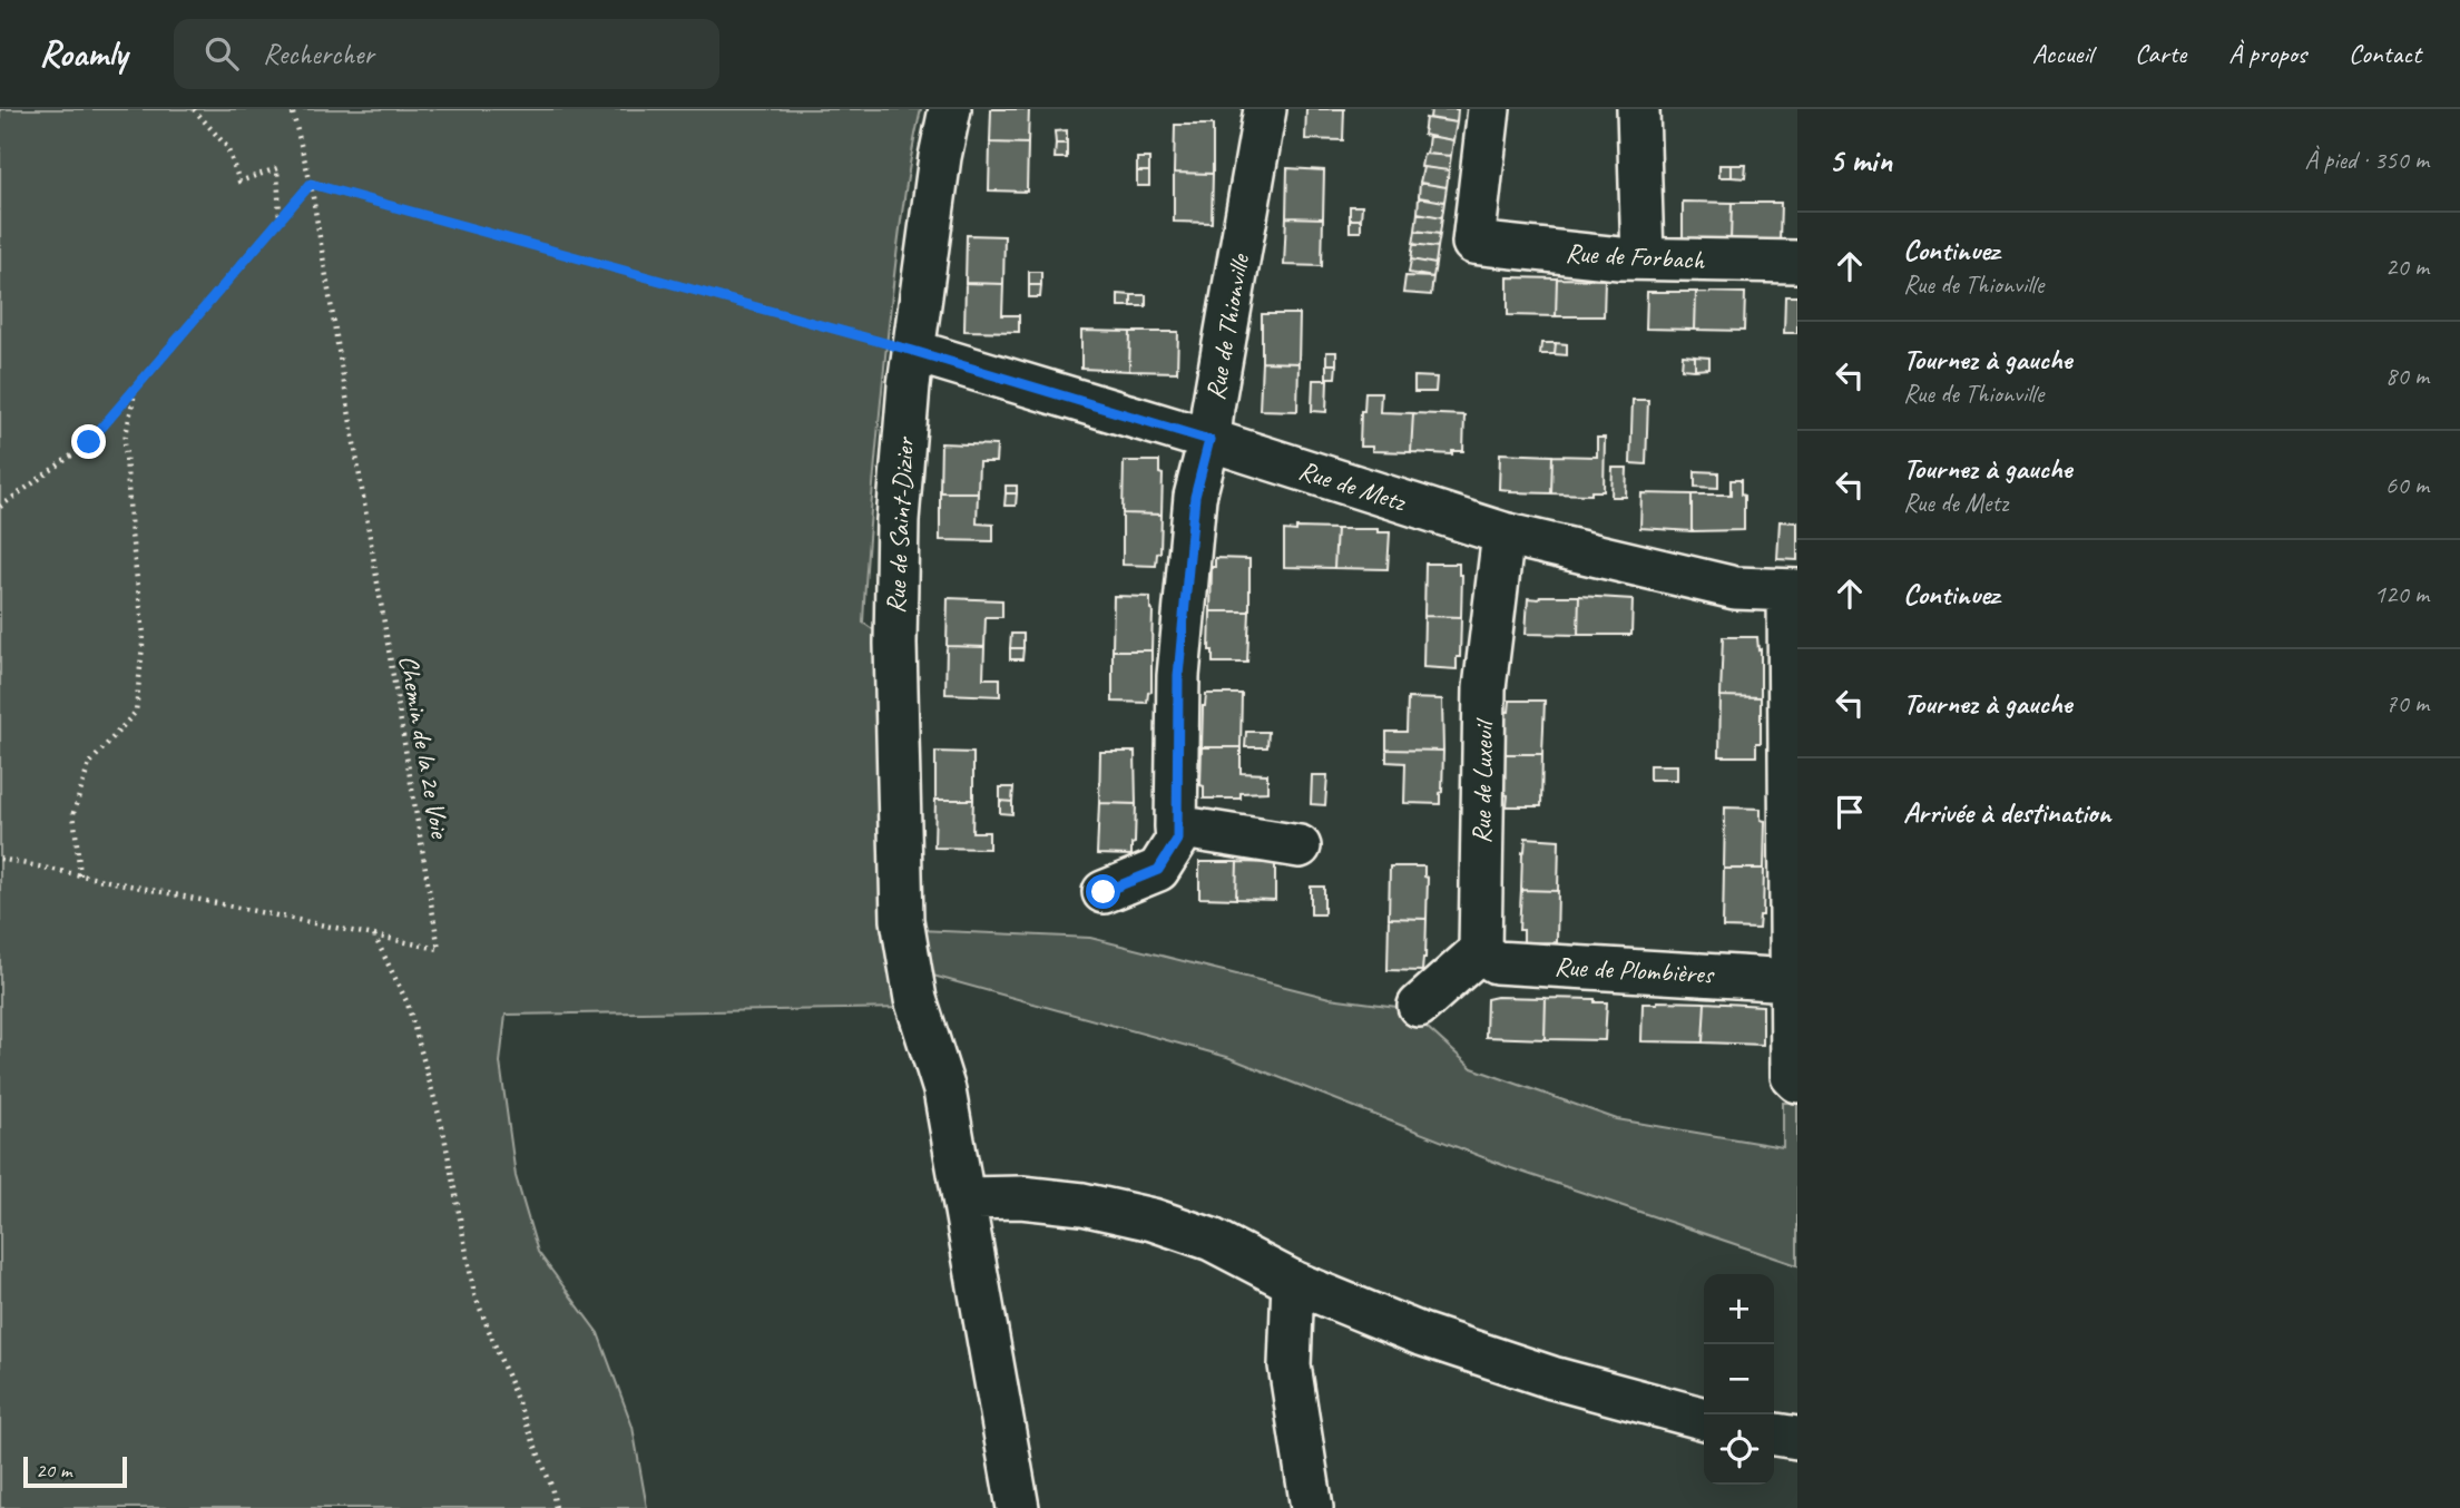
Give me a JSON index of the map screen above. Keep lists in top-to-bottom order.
{
  "streets": {
    "street": [
      "Rue de Forbach",
      "Rue de Thionville",
      "Rue de Metz",
      "Rue de Saint-Dizier",
      "Rue de Luxeuil",
      "Rue de Plombières"
    ],
    "path": ["Chemin de la 2e Voie"]
  },
  "crossings": [
    ["Rue de Thionville", "Rue de Metz"],
    ["Rue de Metz", "Rue de Saint-Dizier"],
    ["Rue de Metz", "Rue de Luxeuil"],
    ["Rue de Luxeuil", "Rue de Plombières"]
  ],
  "scale_bar": "20 m",
  "page": {
    "header": "Roamly",
    "search": "Rechercher",
    "nav": [
      "Accueil",
      "Carte",
      "À propos",
      "Contact"
    ],
    "heading": ["5 min", "À pied · 350 m"],
    "list": [
      ["Continuez", "Rue de Thionville", "20 m"],
      ["Tournez à gauche", "Rue de Thionville", "80 m"],
      ["Tournez à gauche", "Rue de Metz", "60 m"],
      ["Continuez", "120 m"],
      ["Tournez à gauche", "70 m"],
      "Arrivée à destination"
    ],
    "map_buttons": ["+", "−"],
    "scale": "20 m"
  }
}
